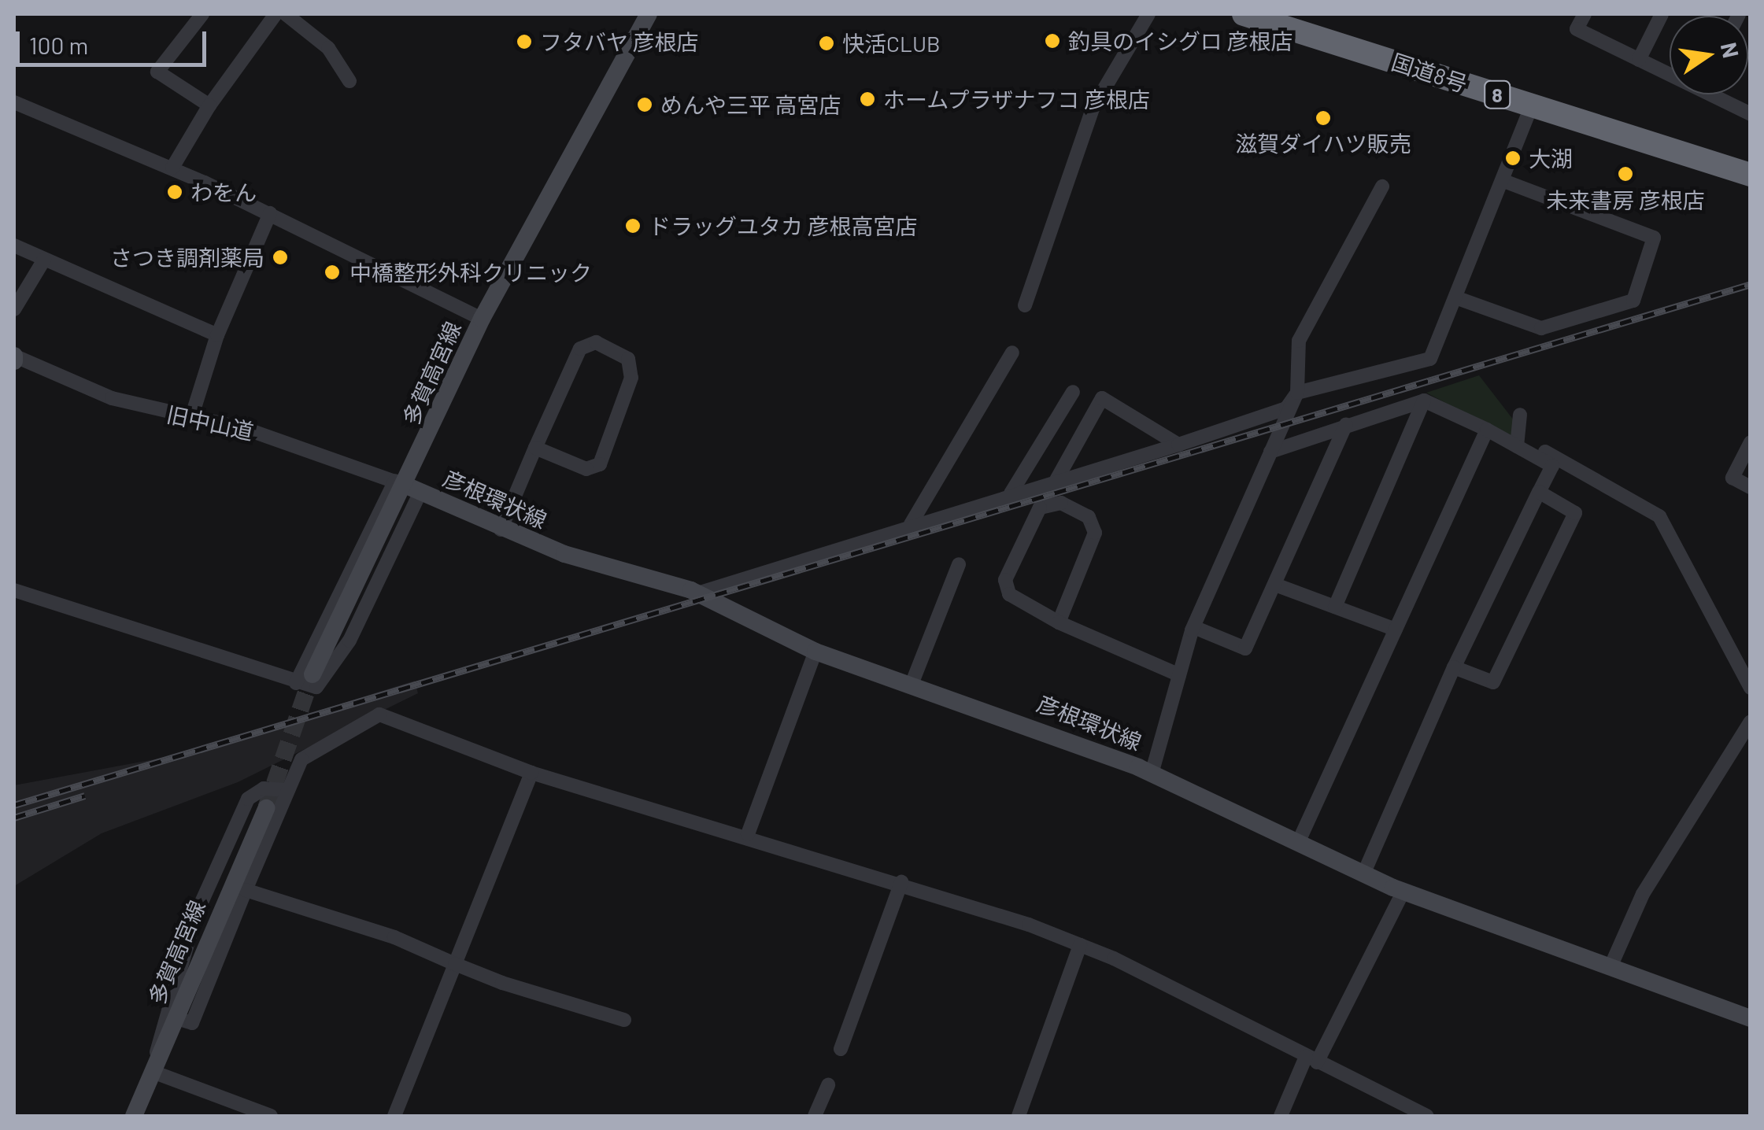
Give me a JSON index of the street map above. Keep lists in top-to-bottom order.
{
  "streets": {
    "highway": ["国道8号", "8"],
    "main road": ["多賀高宮線", "彦根環状線"],
    "street": ["旧中山道"]
  },
  "crossings": [
    ["多賀高宮線", "旧中山道"],
    ["多賀高宮線", "彦根環状線"],
    ["旧中山道", "彦根環状線"]
  ],
  "places": [
    "釣具のイシグロ 彦根店",
    "フタバヤ 彦根店",
    "快活CLUB",
    "ホームプラザナフコ 彦根店",
    "めんや三平 高宮店",
    "滋賀ダイハツ販売",
    "大湖",
    "未来書房 彦根店",
    "わをん",
    "ドラッグユタカ 彦根高宮店",
    "さつき調剤薬局",
    "中橋整形外科クリニック"
  ],
  "scale_bar": "100 m",
  "north": "right"
}
